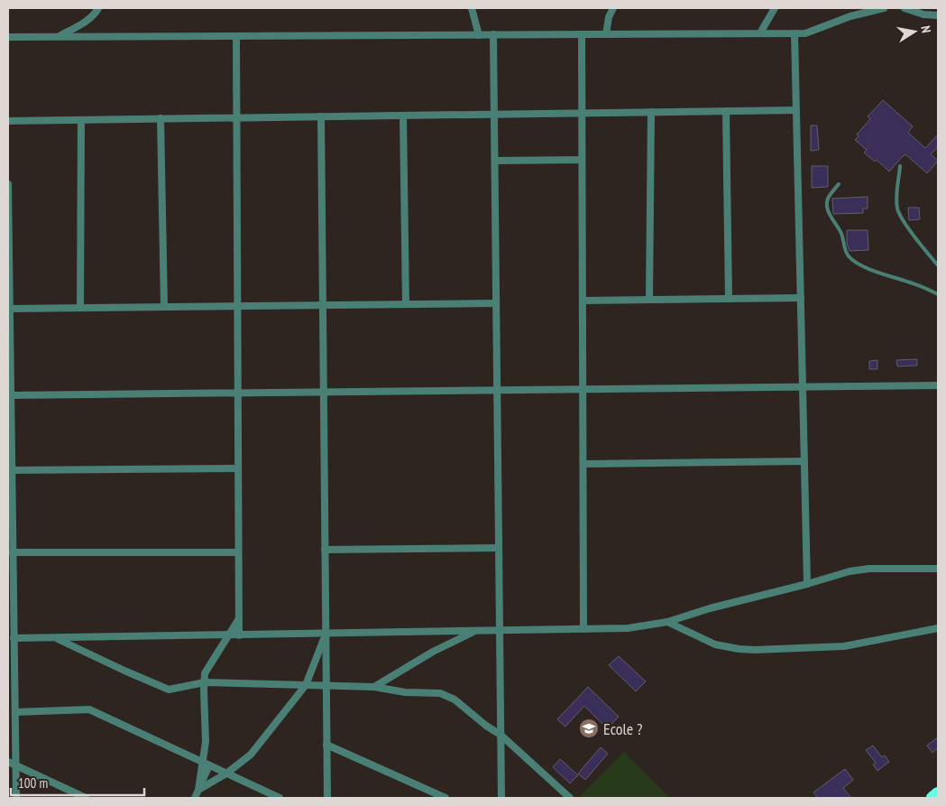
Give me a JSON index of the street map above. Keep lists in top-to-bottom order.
{
  "places": {
    "school or university": ["Ecole ?"]
  },
  "scale_bar": "100 m",
  "north": "right"
}
